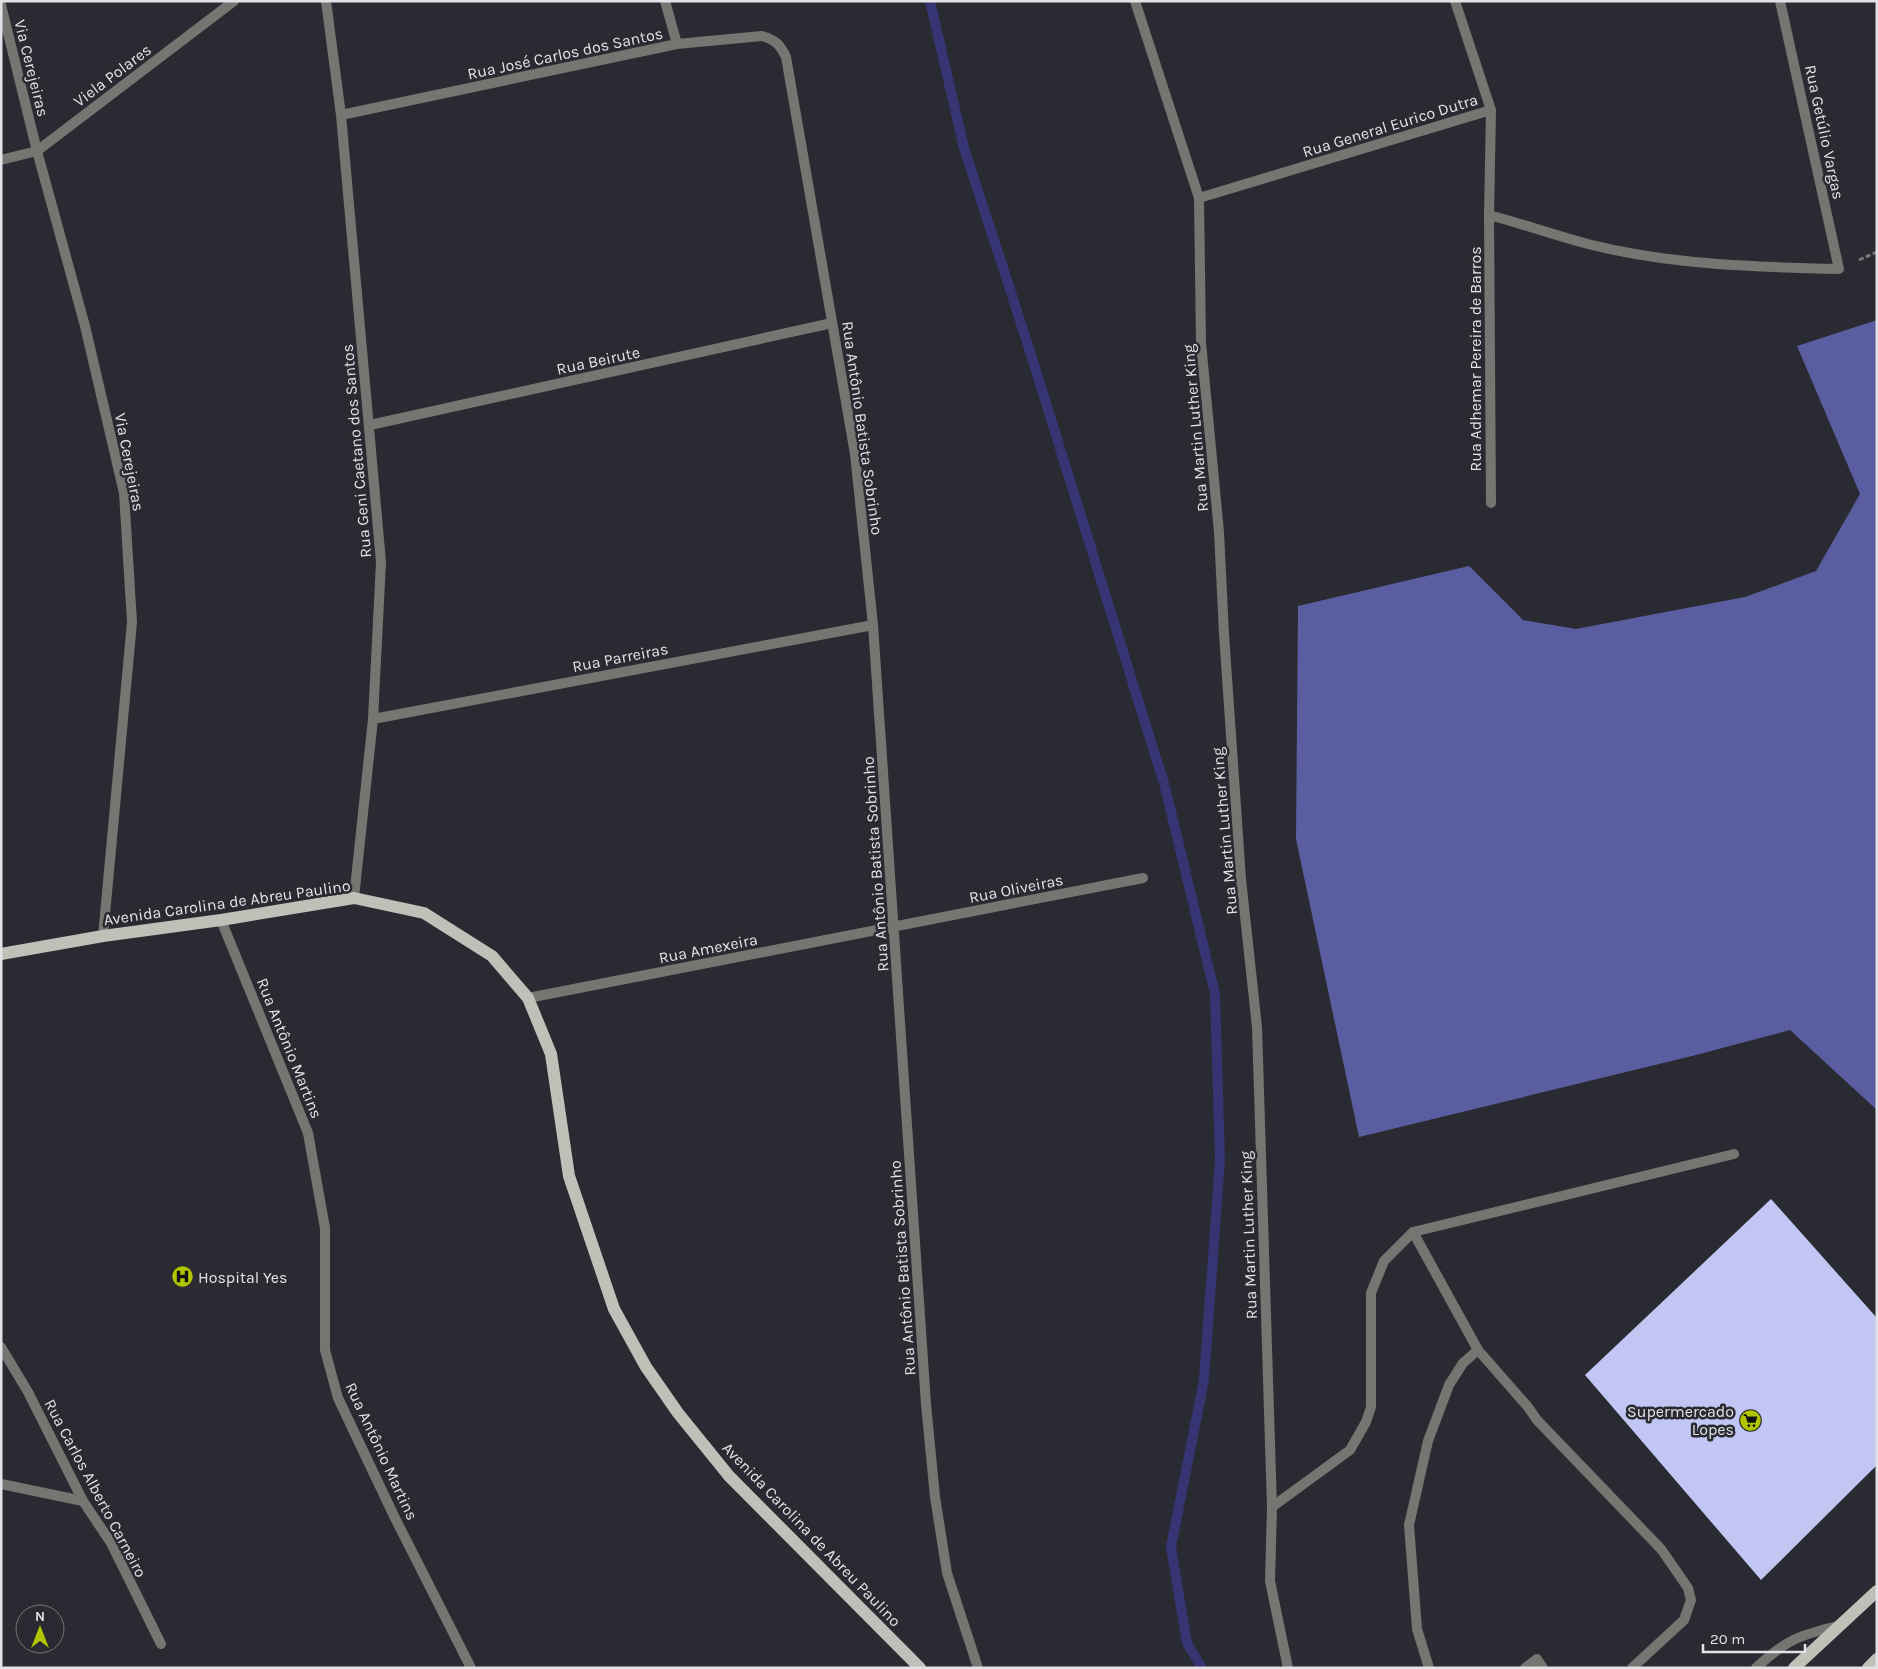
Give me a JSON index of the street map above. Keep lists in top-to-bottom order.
{
  "streets": {
    "main road": ["Avenida Carolina de Abreu Paulino"],
    "street": [
      "Rua José Carlos dos Santos",
      "Via Cerejeiras",
      "Viela Polares",
      "Rua General Eurico Dutra",
      "Rua Getúlio Vargas",
      "Rua Adhemar Pereira de Barros",
      "Rua Beirute",
      "Rua Antônio Batista Sobrinho",
      "Rua Martin Luther King",
      "Rua Geni Caetano dos Santos",
      "Rua Parreiras",
      "Rua Oliveiras",
      "Rua Amexeira",
      "Rua Antônio Martins",
      "Rua Carlos Alberto Carneiro"
    ]
  },
  "crossings": [
    ["Rua José Carlos dos Santos", "Rua Antônio Batista Sobrinho"],
    ["Rua José Carlos dos Santos", "Rua Geni Caetano dos Santos"],
    ["Via Cerejeiras", "Viela Polares"],
    ["Via Cerejeiras", "Avenida Carolina de Abreu Paulino"],
    ["Rua General Eurico Dutra", "Rua Getúlio Vargas"],
    ["Rua General Eurico Dutra", "Rua Adhemar Pereira de Barros"],
    ["Rua General Eurico Dutra", "Rua Martin Luther King"],
    ["Rua Getúlio Vargas", "Rua Adhemar Pereira de Barros"],
    ["Rua Beirute", "Rua Antônio Batista Sobrinho"],
    ["Rua Beirute", "Rua Geni Caetano dos Santos"],
    ["Rua Antônio Batista Sobrinho", "Rua Parreiras"],
    ["Rua Antônio Batista Sobrinho", "Rua Oliveiras"],
    ["Rua Antônio Batista Sobrinho", "Rua Amexeira"],
    ["Rua Geni Caetano dos Santos", "Rua Parreiras"],
    ["Rua Geni Caetano dos Santos", "Avenida Carolina de Abreu Paulino"],
    ["Rua Oliveiras", "Rua Amexeira"],
    ["Avenida Carolina de Abreu Paulino", "Rua Amexeira"],
    ["Avenida Carolina de Abreu Paulino", "Rua Antônio Martins"]
  ],
  "places": {
    "hospital": ["Hospital Yes"],
    "supermarket": ["Supermercado Lopes"]
  },
  "scale_bar": "20 m",
  "north": "top"
}
